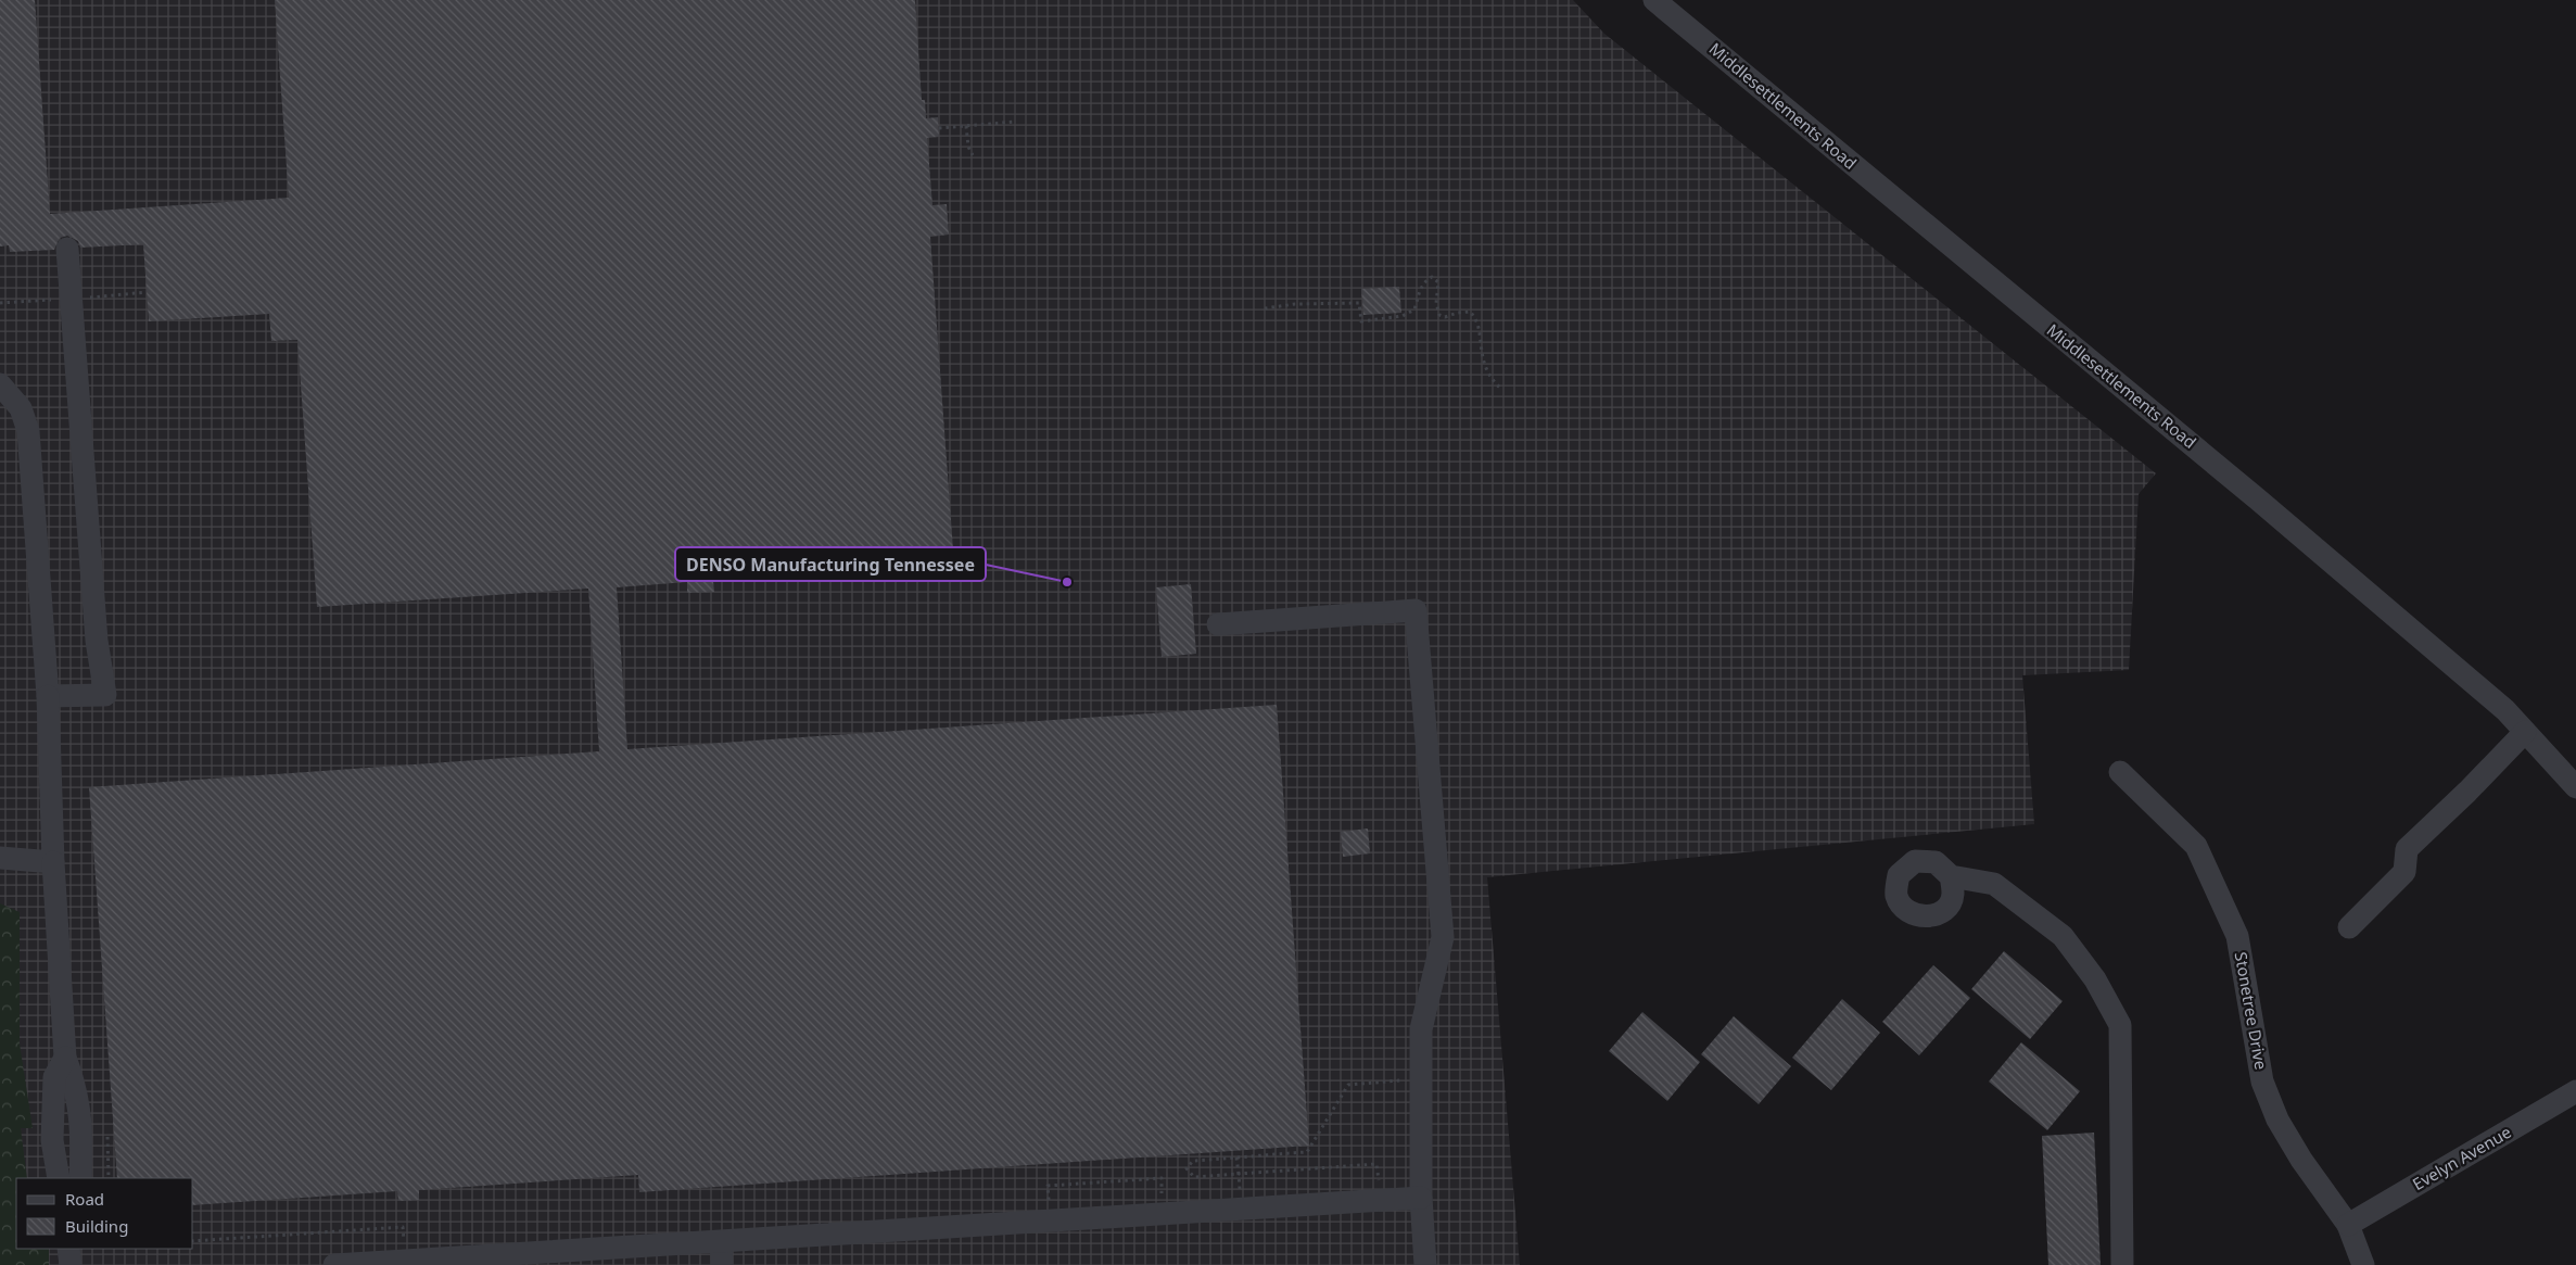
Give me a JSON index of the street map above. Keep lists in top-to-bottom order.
{
  "streets": {
    "street": ["Middlesettlements Road", "Stonetree Drive", "Evelyn Avenue"]
  },
  "crossings": [
    ["Stonetree Drive", "Evelyn Avenue"]
  ],
  "places": ["DENSO Manufacturing Tennessee"],
  "legend": ["Road", "Building"]
}
